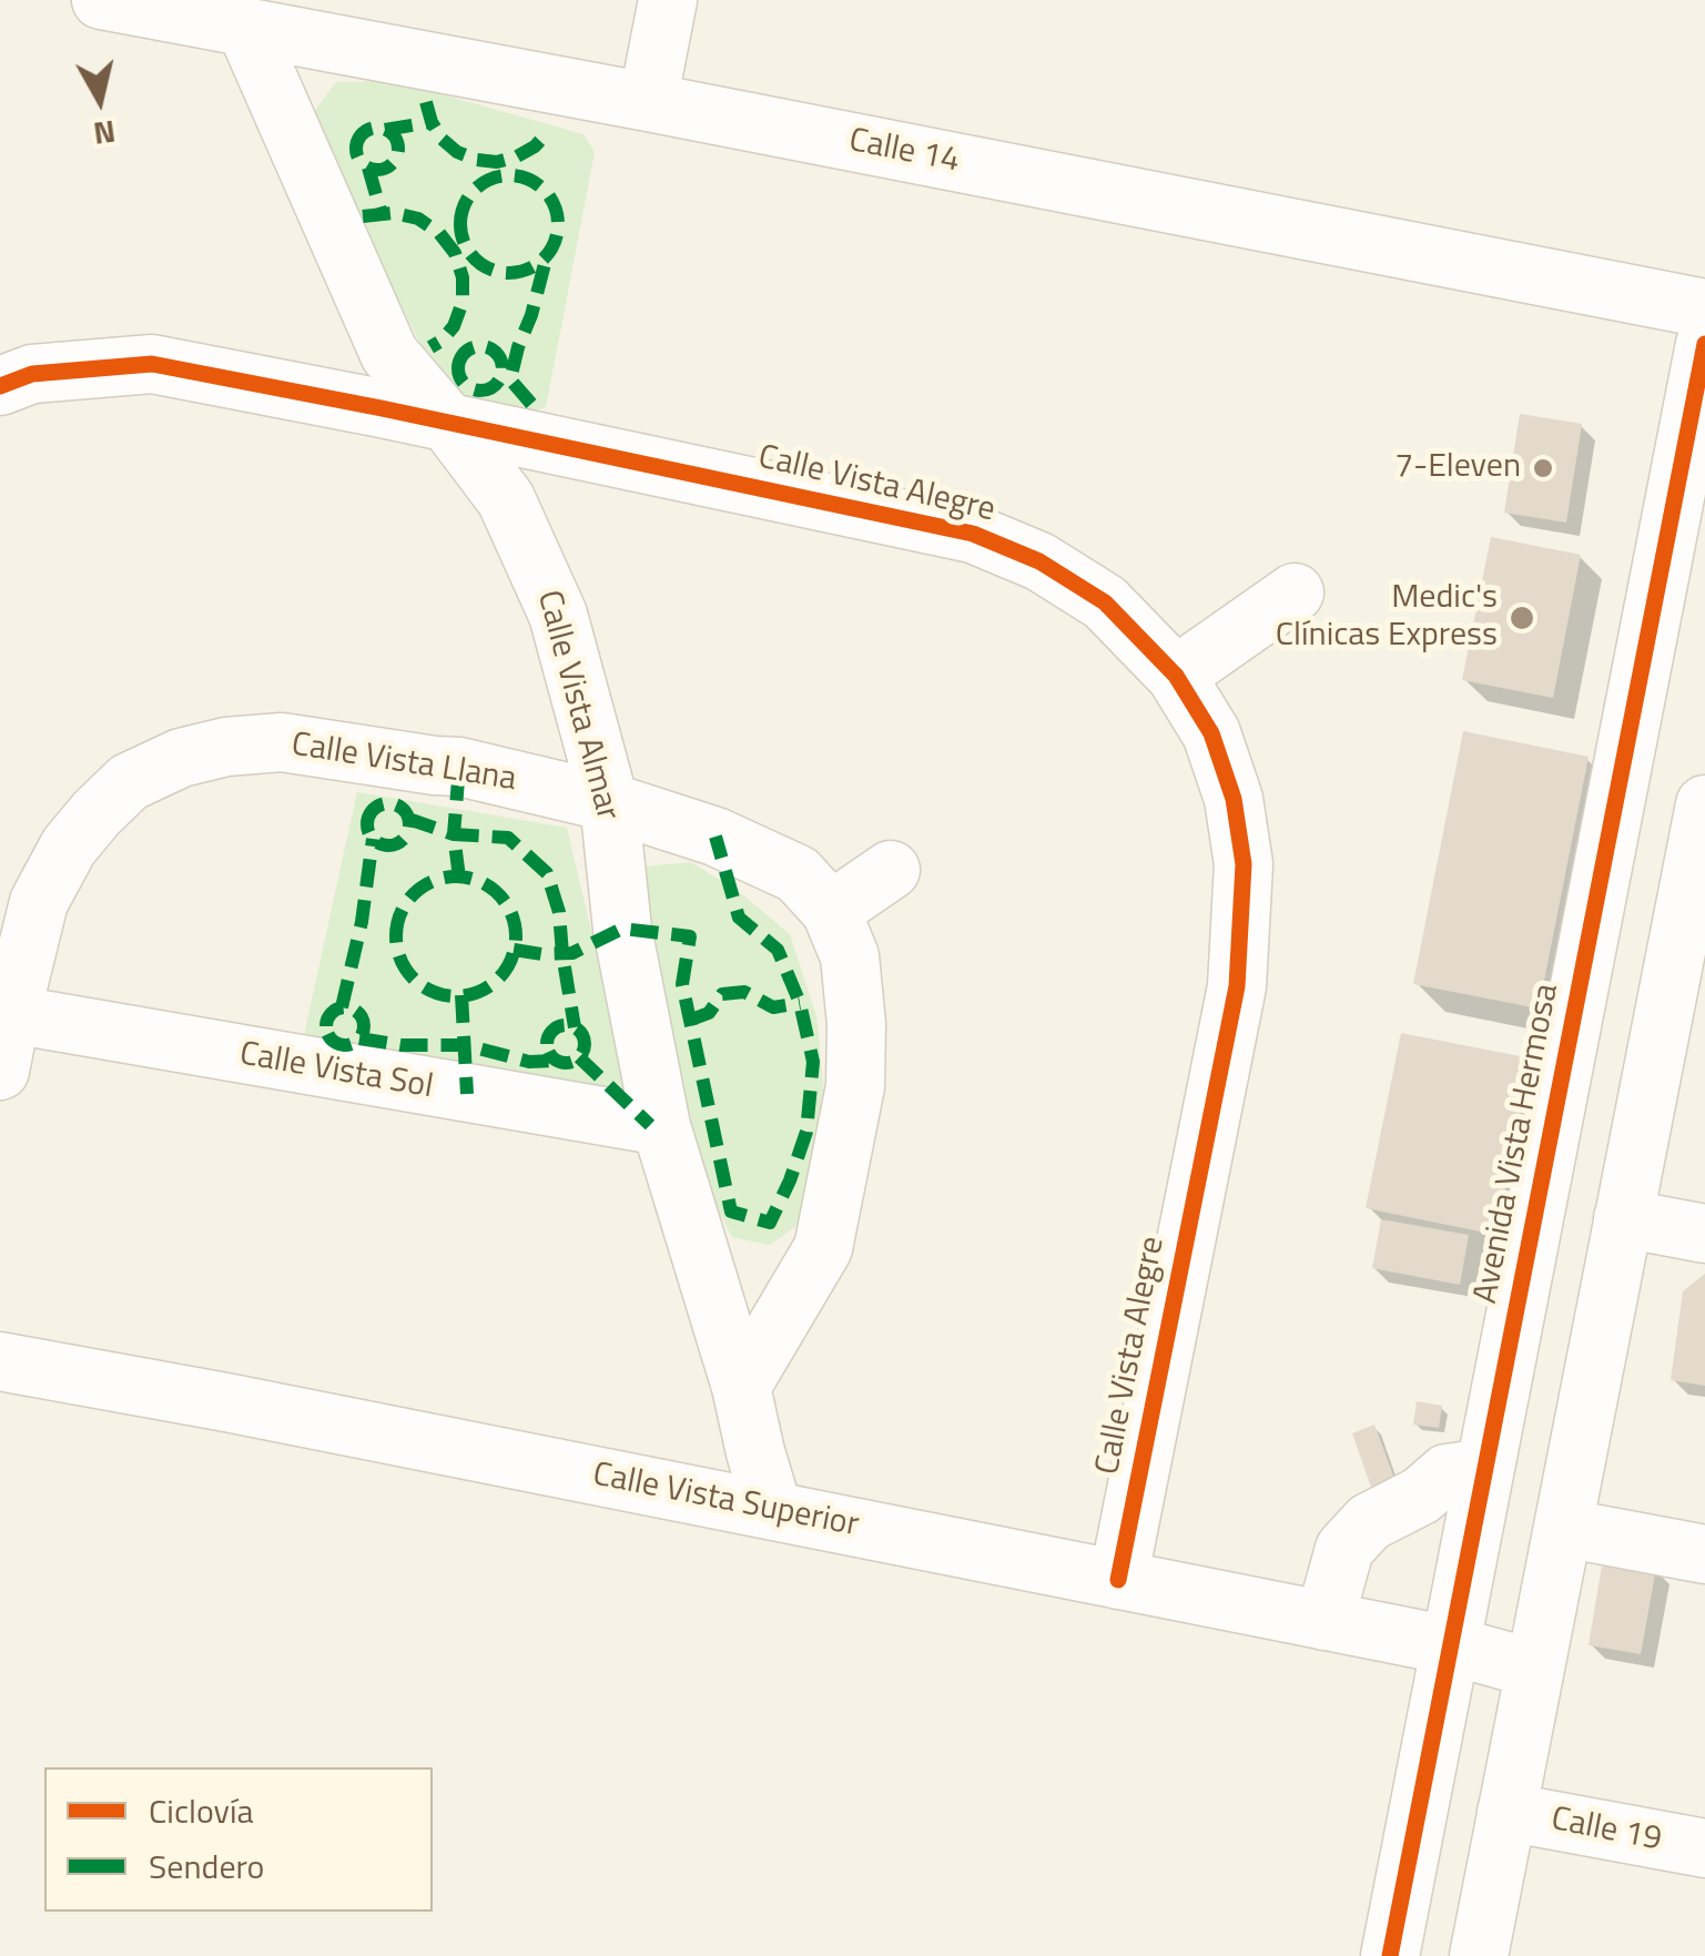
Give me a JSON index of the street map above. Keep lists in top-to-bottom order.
{
  "streets": {
    "street": [
      "Calle 14",
      "Calle Vista Alegre",
      "Calle Vista Almar",
      "Calle Vista Llana",
      "Calle Vista Sol",
      "Avenida Vista Hermosa",
      "Calle Vista Superior",
      "Calle 19"
    ]
  },
  "crossings": [
    ["Calle 14", "Calle Vista Almar"],
    ["Calle Vista Alegre", "Calle Vista Almar"],
    ["Calle Vista Alegre", "Calle Vista Superior"],
    ["Calle Vista Almar", "Calle Vista Llana"],
    ["Calle Vista Almar", "Calle Vista Sol"],
    ["Calle Vista Almar", "Calle Vista Superior"],
    ["Calle Vista Llana", "Calle Vista Sol"],
    ["Avenida Vista Hermosa", "Calle Vista Superior"]
  ],
  "places": ["7-Eleven", "Medic's Clínicas Express"],
  "legend": ["Ciclovía", "Sendero"],
  "north": "bottom"
}
